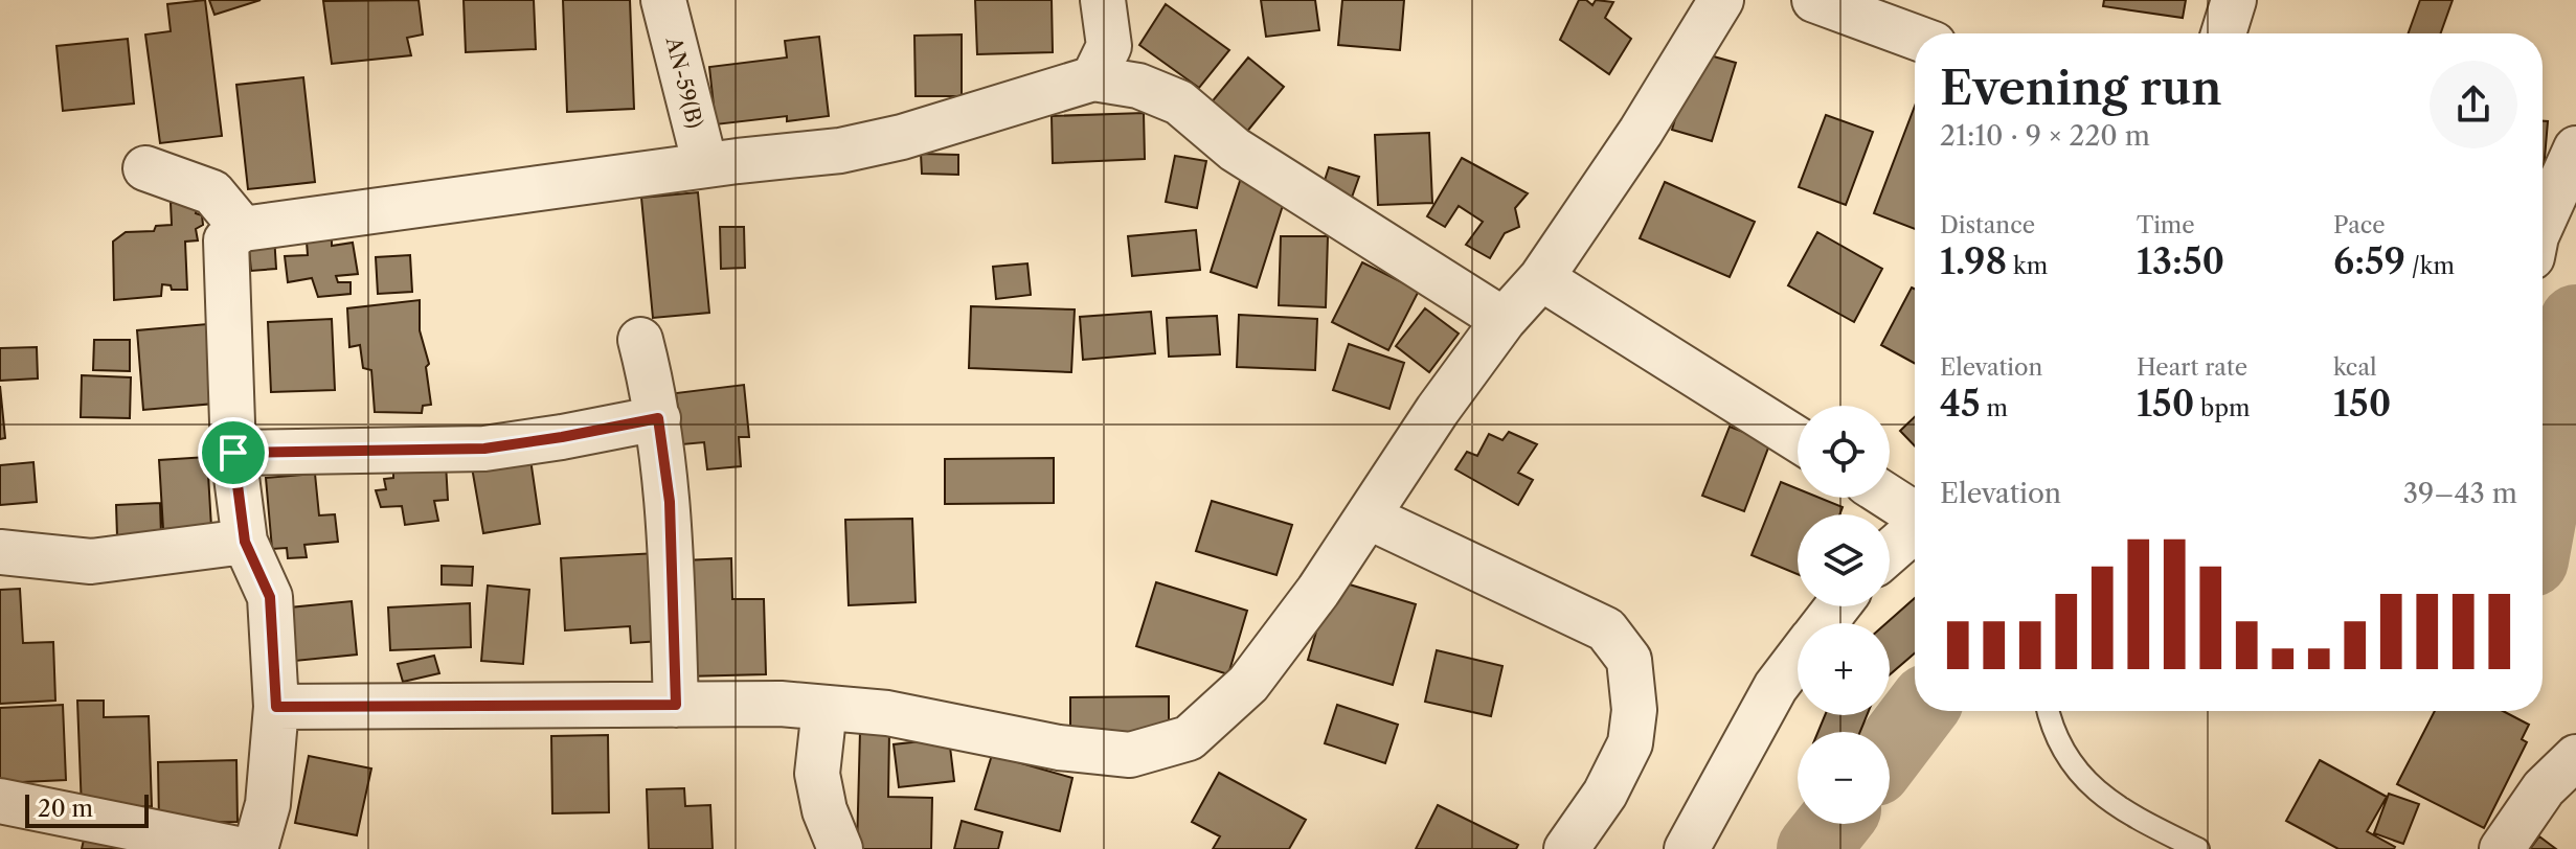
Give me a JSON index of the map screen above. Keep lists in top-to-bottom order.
{
  "streets": {
    "street": ["AN-59(B)"]
  },
  "scale_bar": "20 m",
  "page": {
    "heading": ["Evening run", "21:10 · 9 × 220 m"],
    "stats": [
      ["Distance", "1.98 km"],
      ["Time", "13:50"],
      ["Pace", "6:59 /km"],
      ["Elevation", "45 m"],
      ["Heart rate", "150 bpm"],
      ["kcal", "150"]
    ],
    "map_buttons": ["+", "−"],
    "chart": ["Elevation", "39–43 m"],
    "scale": "20 m"
  }
}
